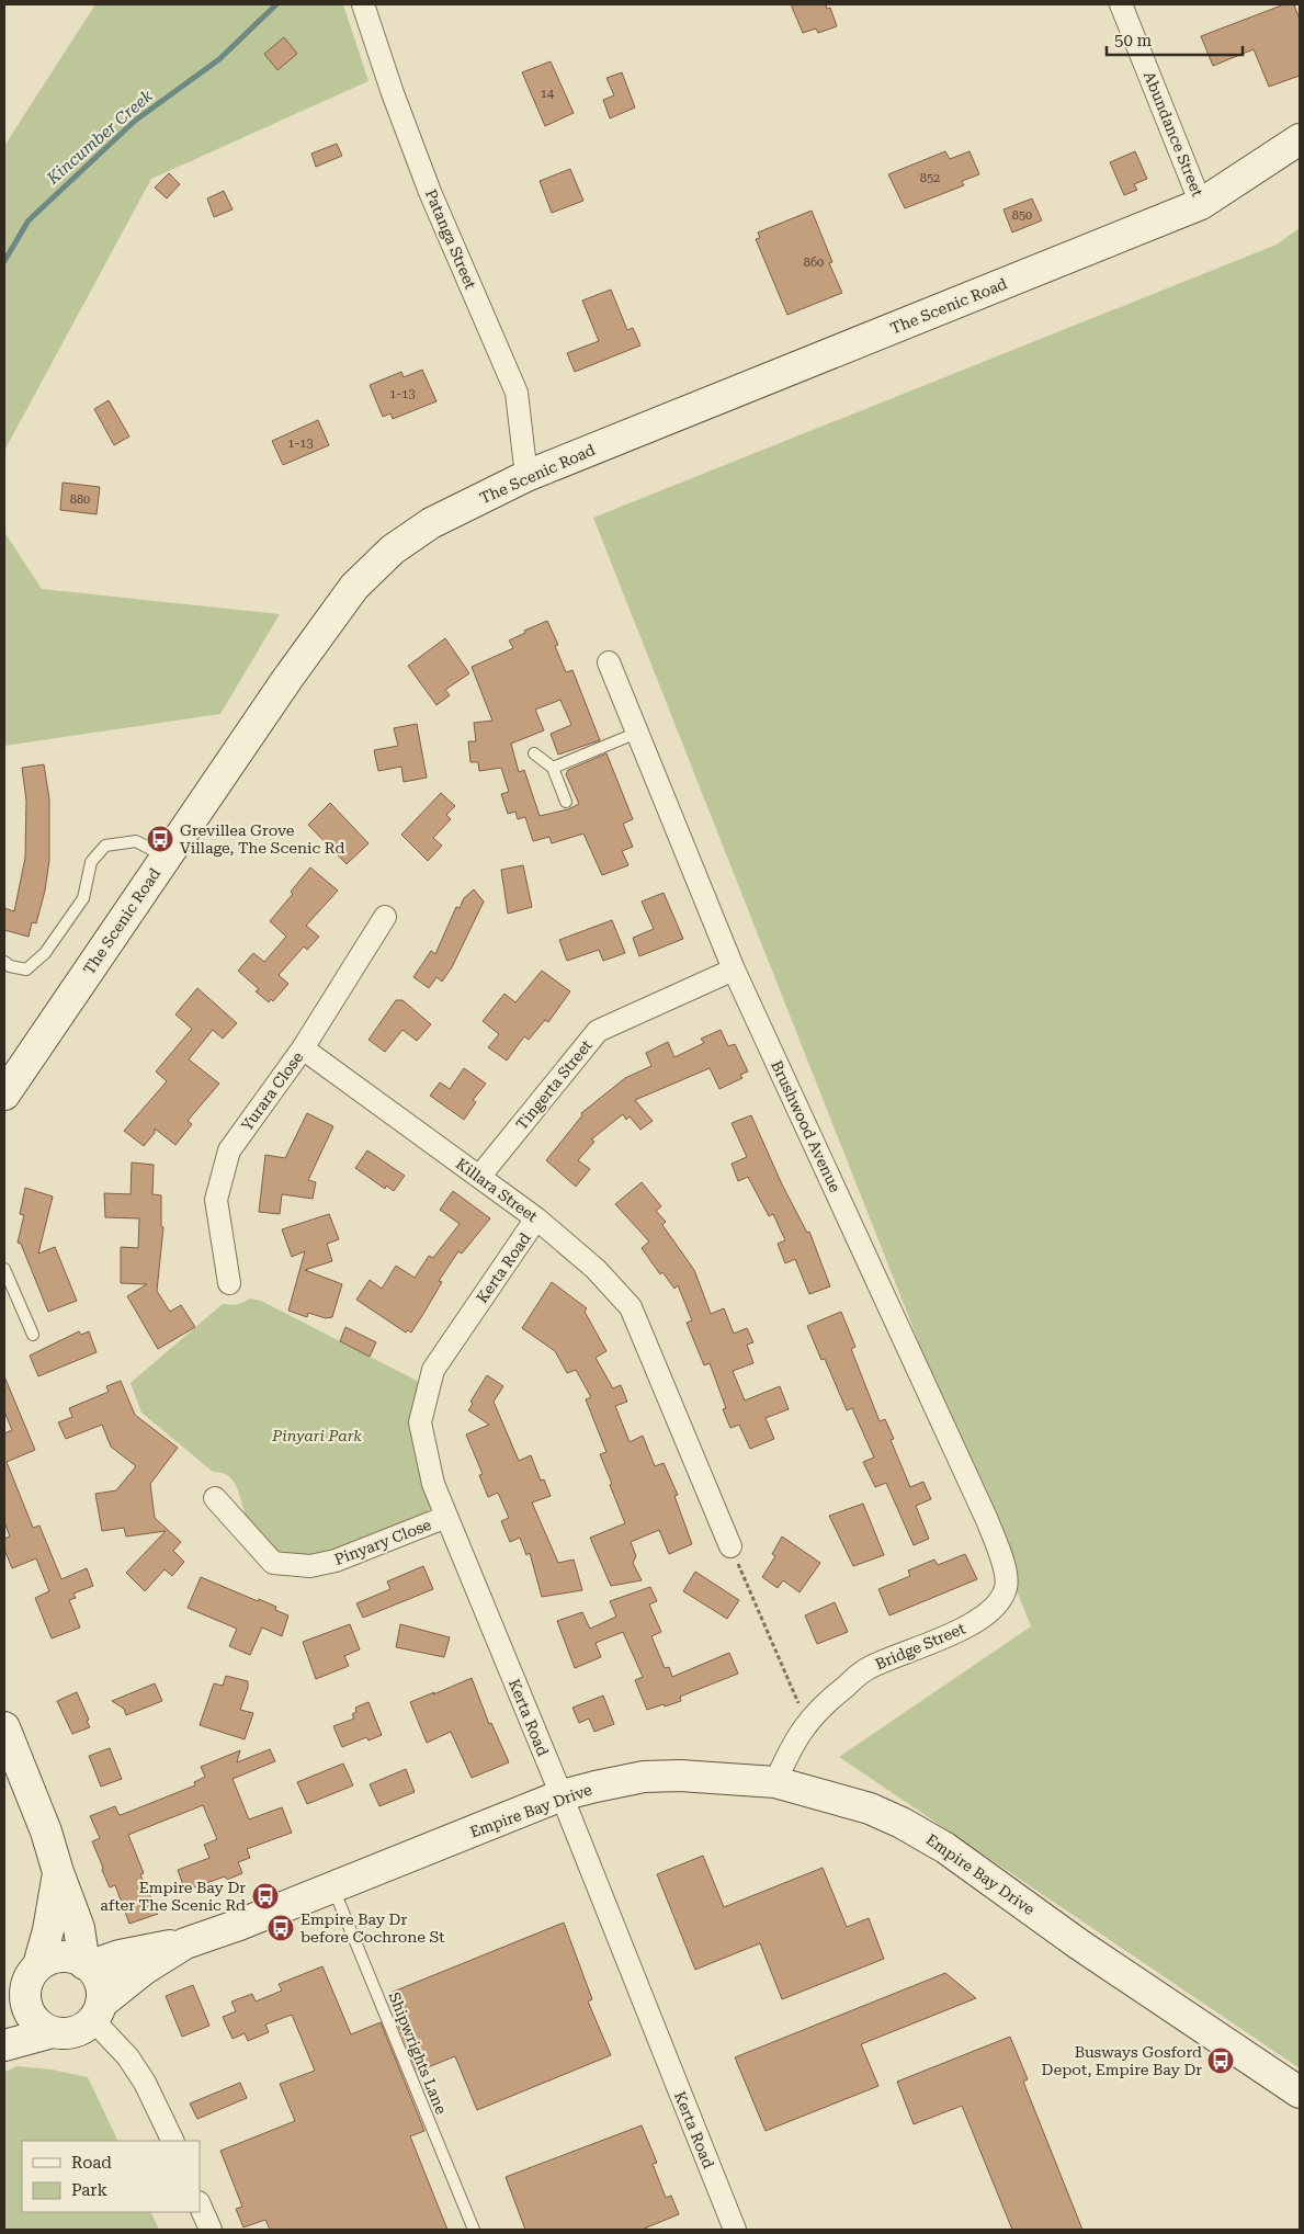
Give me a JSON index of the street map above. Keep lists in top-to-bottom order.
{
  "streets": {
    "main road": ["The Scenic Road", "Empire Bay Drive"],
    "street": [
      "Abundance Street",
      "Patanga Street",
      "Tingerta Street",
      "Yurara Close",
      "Brushwood Avenue",
      "Killara Street",
      "Kerta Road",
      "Pinyary Close",
      "Bridge Street"
    ],
    "lane": ["Shipwrights Lane"]
  },
  "crossings": [
    ["Abundance Street", "The Scenic Road"],
    ["Patanga Street", "The Scenic Road"],
    ["Tingerta Street", "Brushwood Avenue"],
    ["Tingerta Street", "Killara Street"],
    ["Yurara Close", "Killara Street"],
    ["Brushwood Avenue", "Bridge Street"],
    ["Killara Street", "Kerta Road"],
    ["Kerta Road", "Pinyary Close"],
    ["Kerta Road", "Empire Bay Drive"],
    ["Bridge Street", "Empire Bay Drive"],
    ["Empire Bay Drive", "Shipwrights Lane"]
  ],
  "water": ["Kincumber Creek"],
  "parks": ["Pinyari Park"],
  "places": {
    "bus stop": [
      "Grevillea Grove Village, The Scenic Rd",
      "Empire Bay Dr after The Scenic Rd",
      "Empire Bay Dr before Cochrone St",
      "Busways Gosford Depot, Empire Bay Dr"
    ]
  },
  "house_numbers": [
    "14",
    "852",
    "850",
    "860",
    "1-13",
    "1-13",
    "880"
  ],
  "legend": ["Road", "Park"],
  "scale_bar": "50 m"
}
